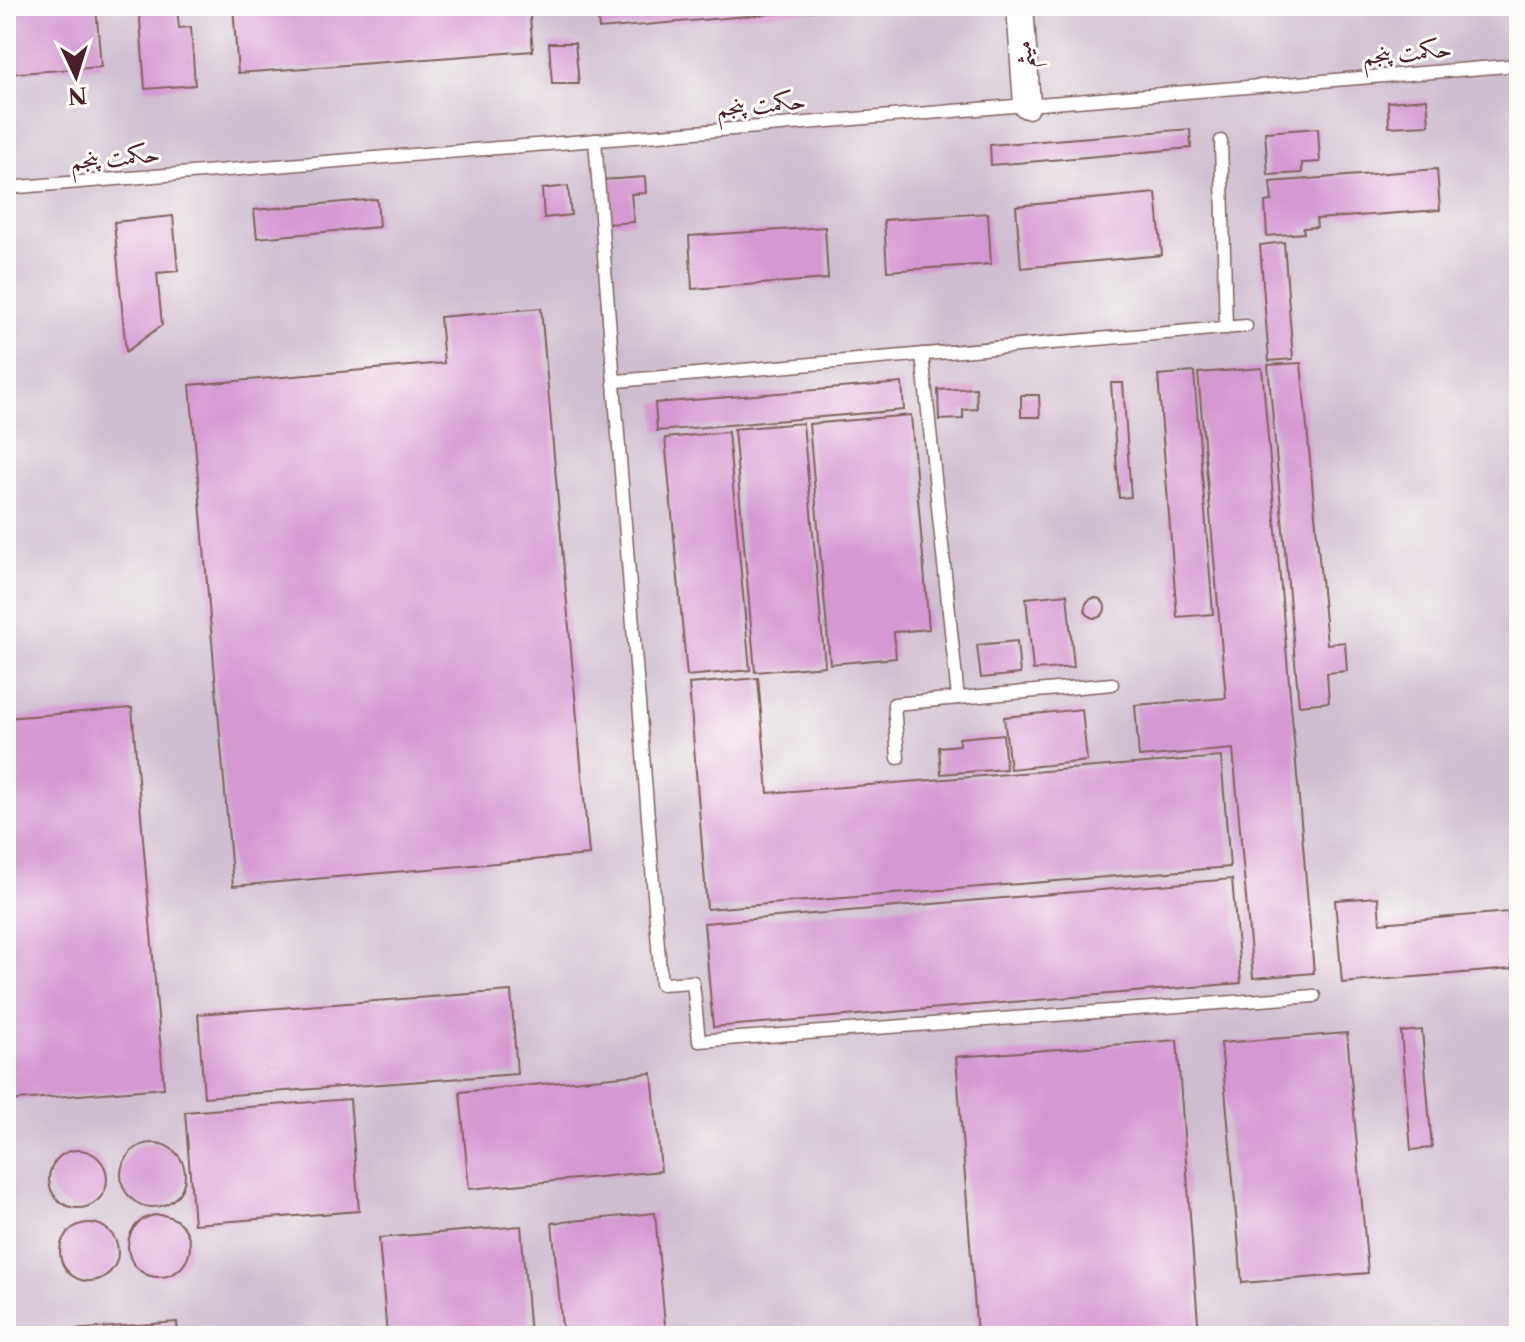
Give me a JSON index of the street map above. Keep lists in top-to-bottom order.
{
  "streets": {
    "street": ["میثم"],
    "lane": ["حکمت پنجم"]
  },
  "crossings": [
    ["حکمت پنجم", "میثم"]
  ],
  "north": "bottom"
}
